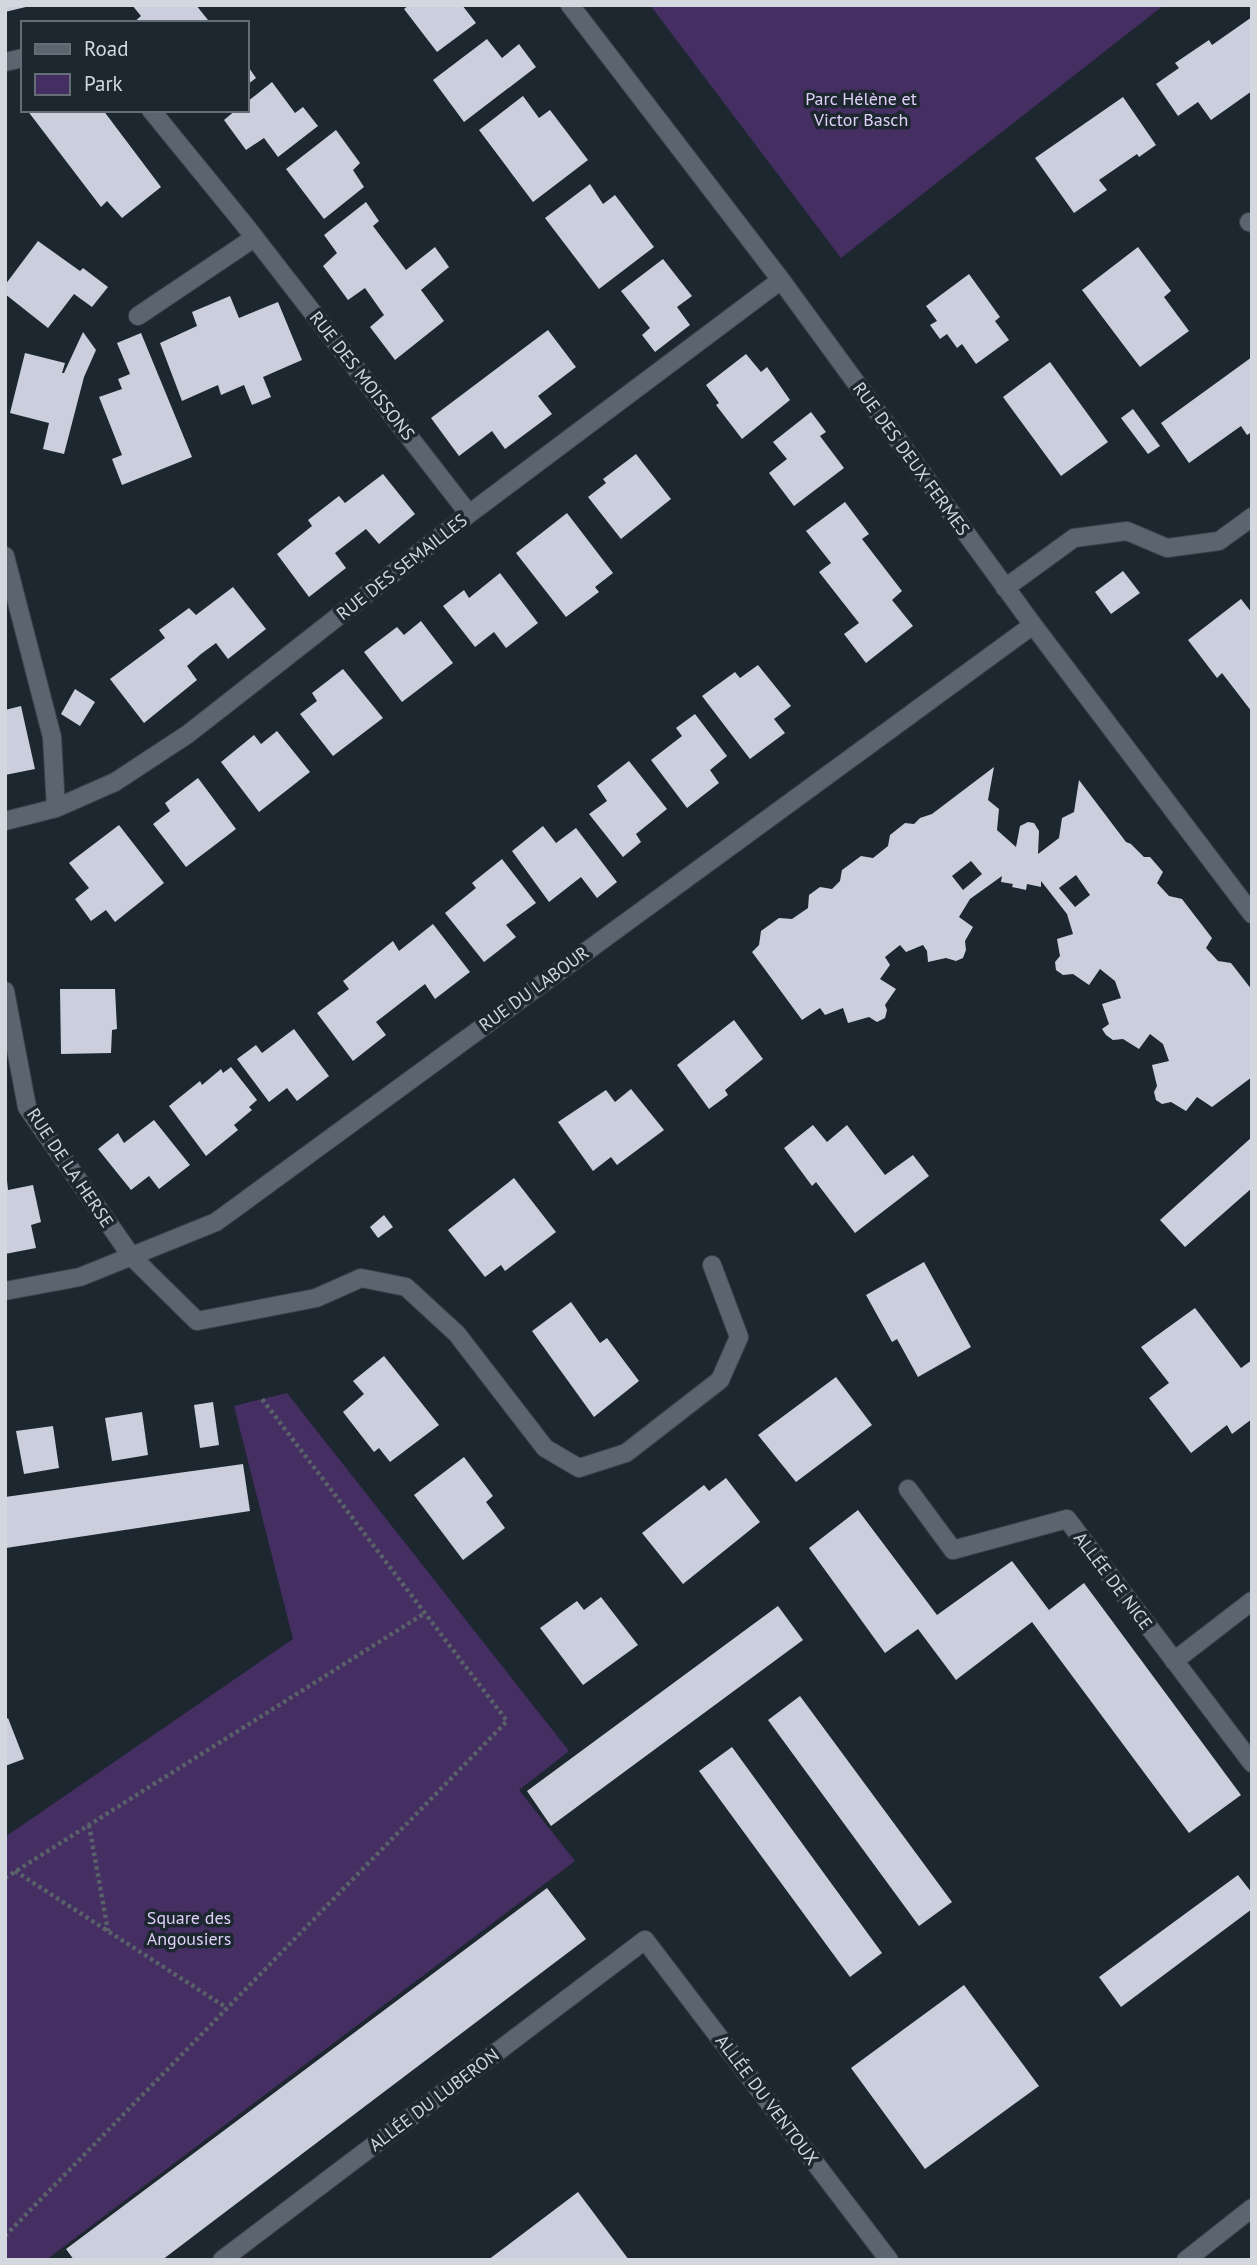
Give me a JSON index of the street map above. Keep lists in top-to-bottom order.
{
  "streets": {
    "street": [
      "RUE DES MOISSONS",
      "RUE DES DEUX FERMES",
      "RUE DES SEMAILLES",
      "RUE DU LABOUR",
      "RUE DE LA HERSE",
      "ALLÉE DE NICE",
      "ALLÉE DU LUBERON",
      "ALLÉE DU VENTOUX"
    ]
  },
  "crossings": [
    ["RUE DES MOISSONS", "RUE DES SEMAILLES"],
    ["RUE DES DEUX FERMES", "RUE DES SEMAILLES"],
    ["RUE DES DEUX FERMES", "RUE DU LABOUR"],
    ["RUE DU LABOUR", "RUE DE LA HERSE"],
    ["ALLÉE DU LUBERON", "ALLÉE DU VENTOUX"]
  ],
  "parks": ["Parc Hélène et Victor Basch", "Square des Angousiers"],
  "legend": ["Road", "Park"]
}
